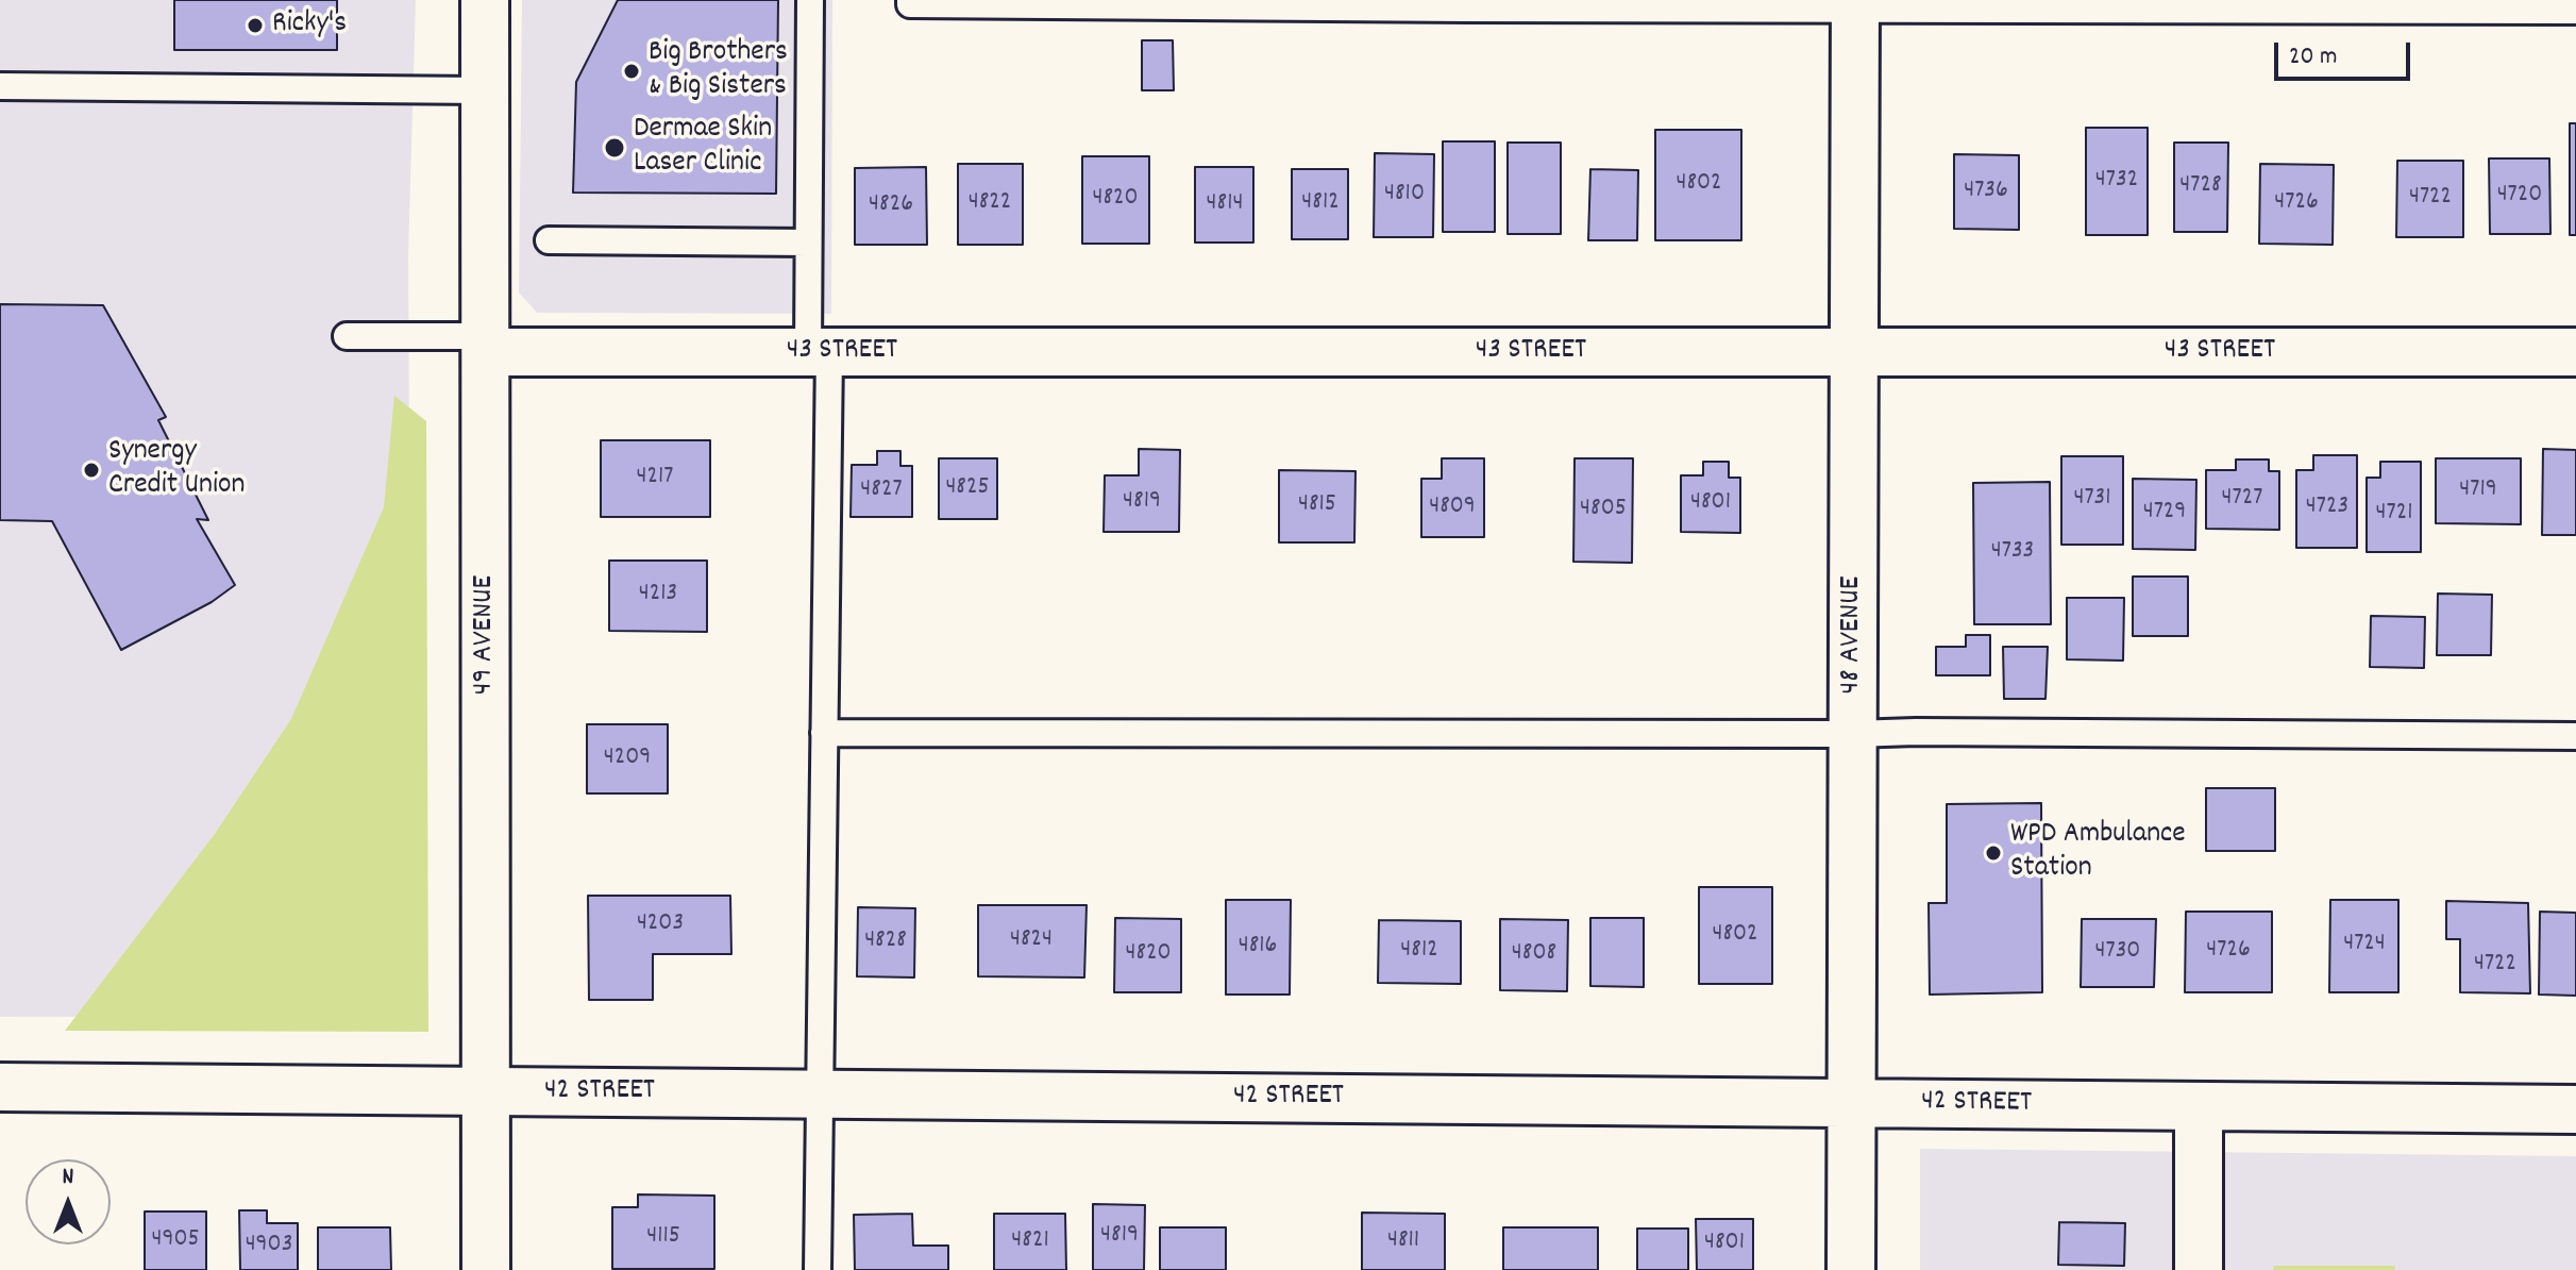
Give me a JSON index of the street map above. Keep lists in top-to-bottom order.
{
  "streets": {
    "street": [
      "43 STREET",
      "49 AVENUE",
      "48 AVENUE",
      "42 STREET"
    ]
  },
  "crossings": [
    ["43 STREET", "49 AVENUE"],
    ["43 STREET", "48 AVENUE"],
    ["49 AVENUE", "42 STREET"],
    ["48 AVENUE", "42 STREET"]
  ],
  "places": [
    "Ricky's",
    "Big Brothers & Big Sisters",
    "Dermae Skin Laser Clinic",
    "Synergy Credit Union",
    "WPD Ambulance Station"
  ],
  "house_numbers": [
    "4732",
    "4802",
    "4728",
    "4736",
    "4810",
    "4720",
    "4722",
    "4820",
    "4822",
    "4812",
    "4726",
    "4814",
    "4826",
    "4217",
    "4825",
    "4827",
    "4719",
    "4731",
    "4727",
    "4819",
    "4801",
    "4815",
    "4809",
    "4723",
    "4805",
    "4729",
    "4721",
    "4733",
    "4213",
    "4209",
    "4203",
    "4802",
    "4824",
    "4828",
    "4724",
    "4816",
    "4812",
    "4726",
    "4730",
    "4820",
    "4808",
    "4722",
    "4819",
    "4115",
    "4905",
    "4821",
    "4811",
    "4801",
    "4903"
  ],
  "scale_bar": "20 m",
  "north": "top"
}
